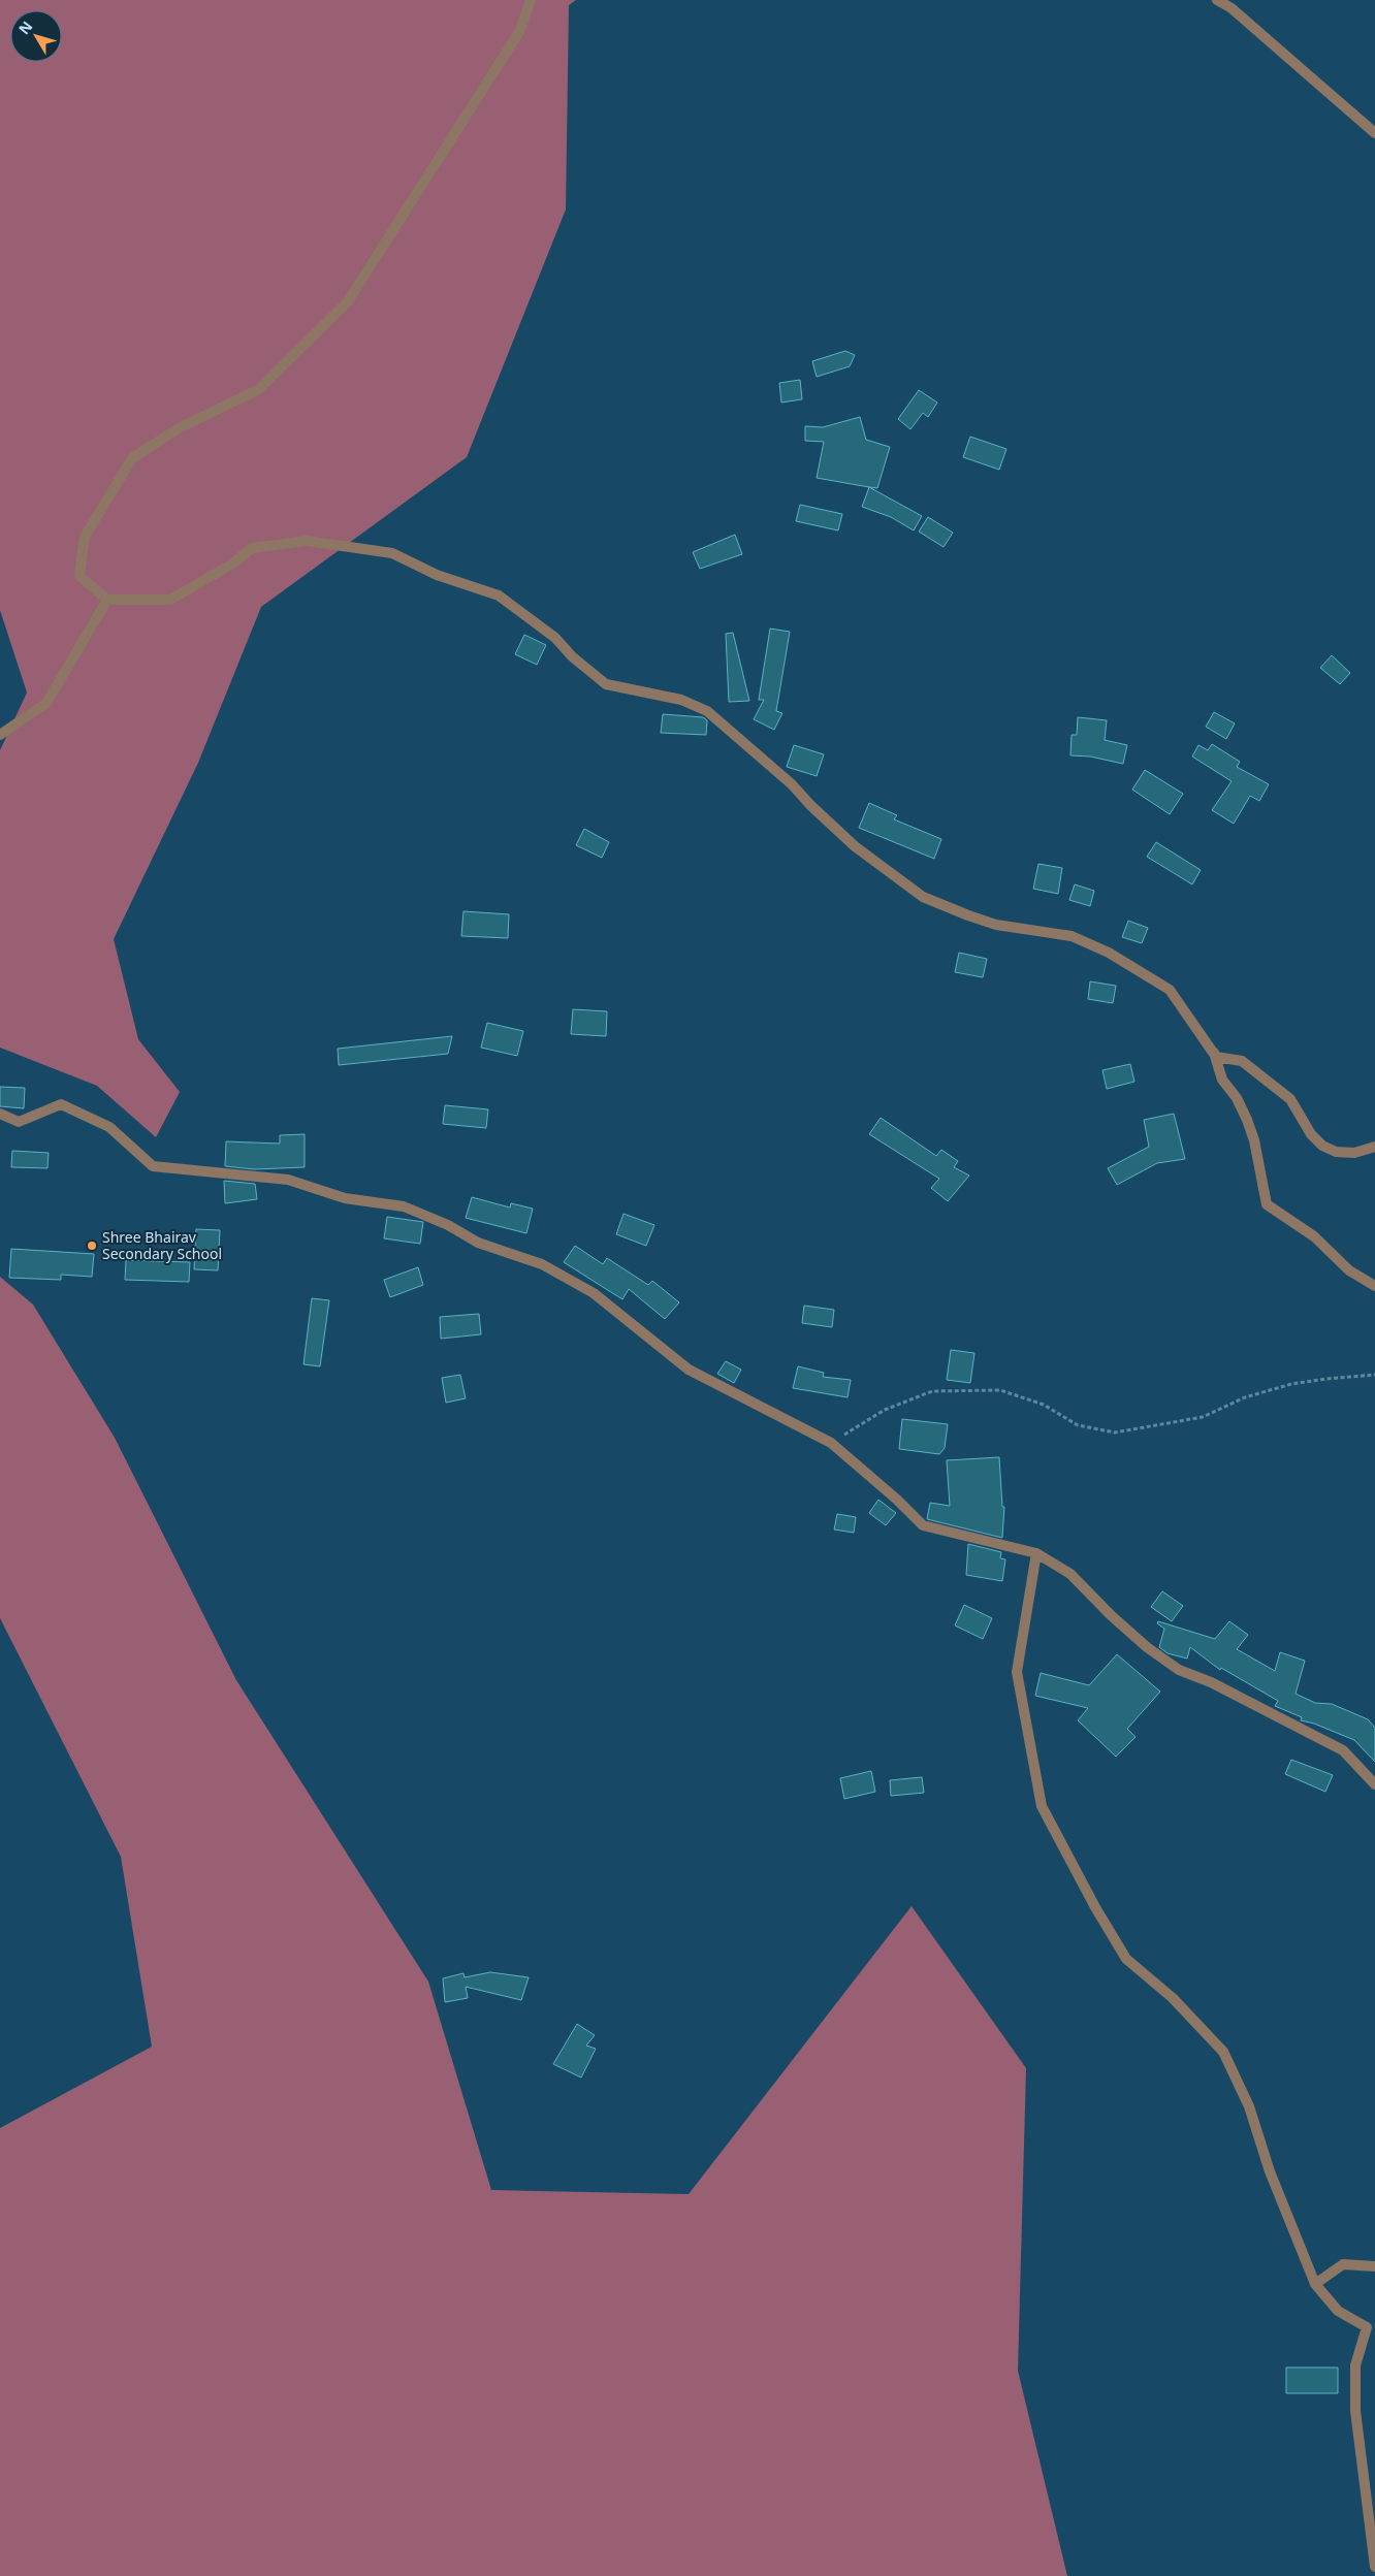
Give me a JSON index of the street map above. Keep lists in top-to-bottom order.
{
  "places": ["Shree Bhairav Secondary School"],
  "north": "top left"
}
